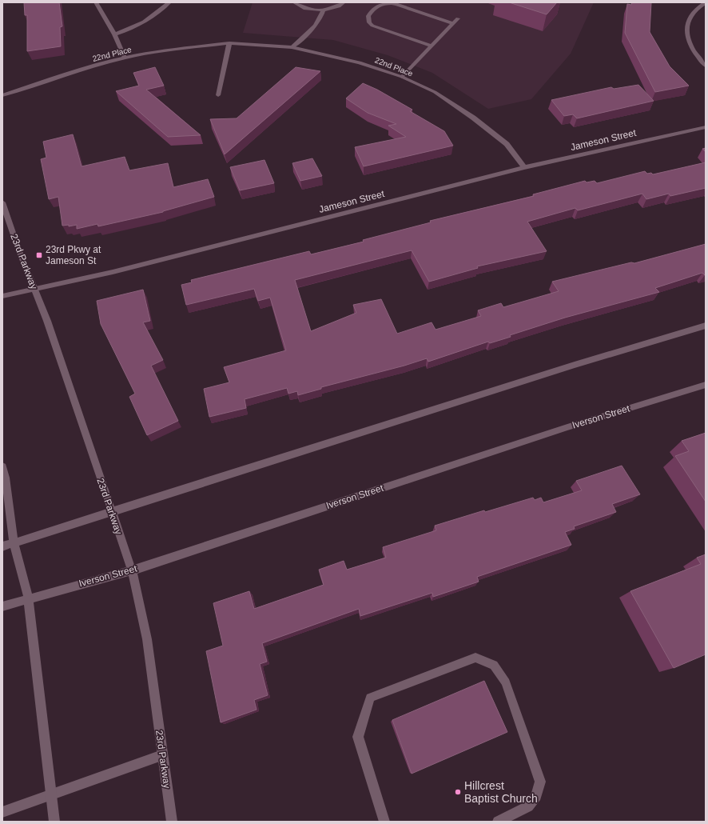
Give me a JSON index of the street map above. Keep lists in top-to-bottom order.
{
  "streets": {
    "street": [
      "22nd Place",
      "Jameson Street",
      "23rd Parkway",
      "Iverson Street"
    ]
  },
  "crossings": [
    ["22nd Place", "Jameson Street"],
    ["Jameson Street", "23rd Parkway"],
    ["23rd Parkway", "Iverson Street"]
  ],
  "places": {
    "transit": ["23rd Pkwy at Jameson St"],
    "other": ["Hillcrest Baptist Church"]
  }
}
